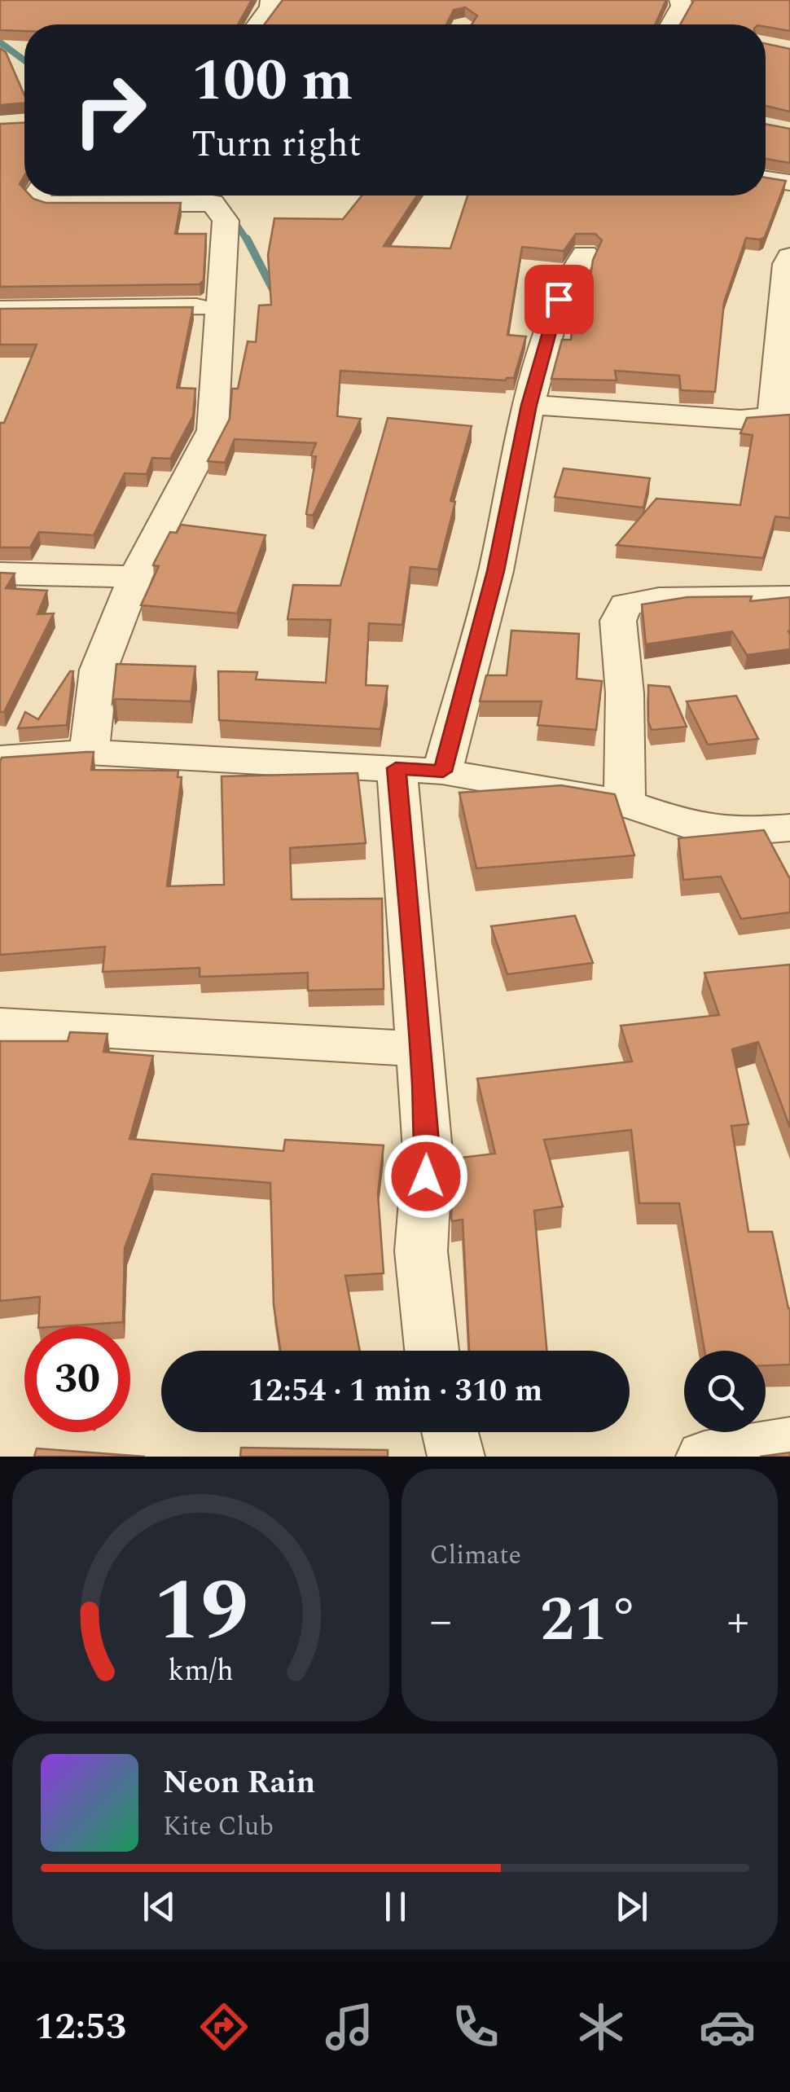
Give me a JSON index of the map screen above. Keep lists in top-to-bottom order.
{
  "page": {
    "turn": ["100 m", "Turn right"],
    "limit": "30",
    "trip": "12:54 · 1 min · 310 m",
    "tile": "Climate",
    "heat": ["−", "21°", "+"],
    "song": ["Neon Rain", "Kite Club"],
    "tabs": "12:53",
    "gauge": ["19", "km/h"]
  }
}
